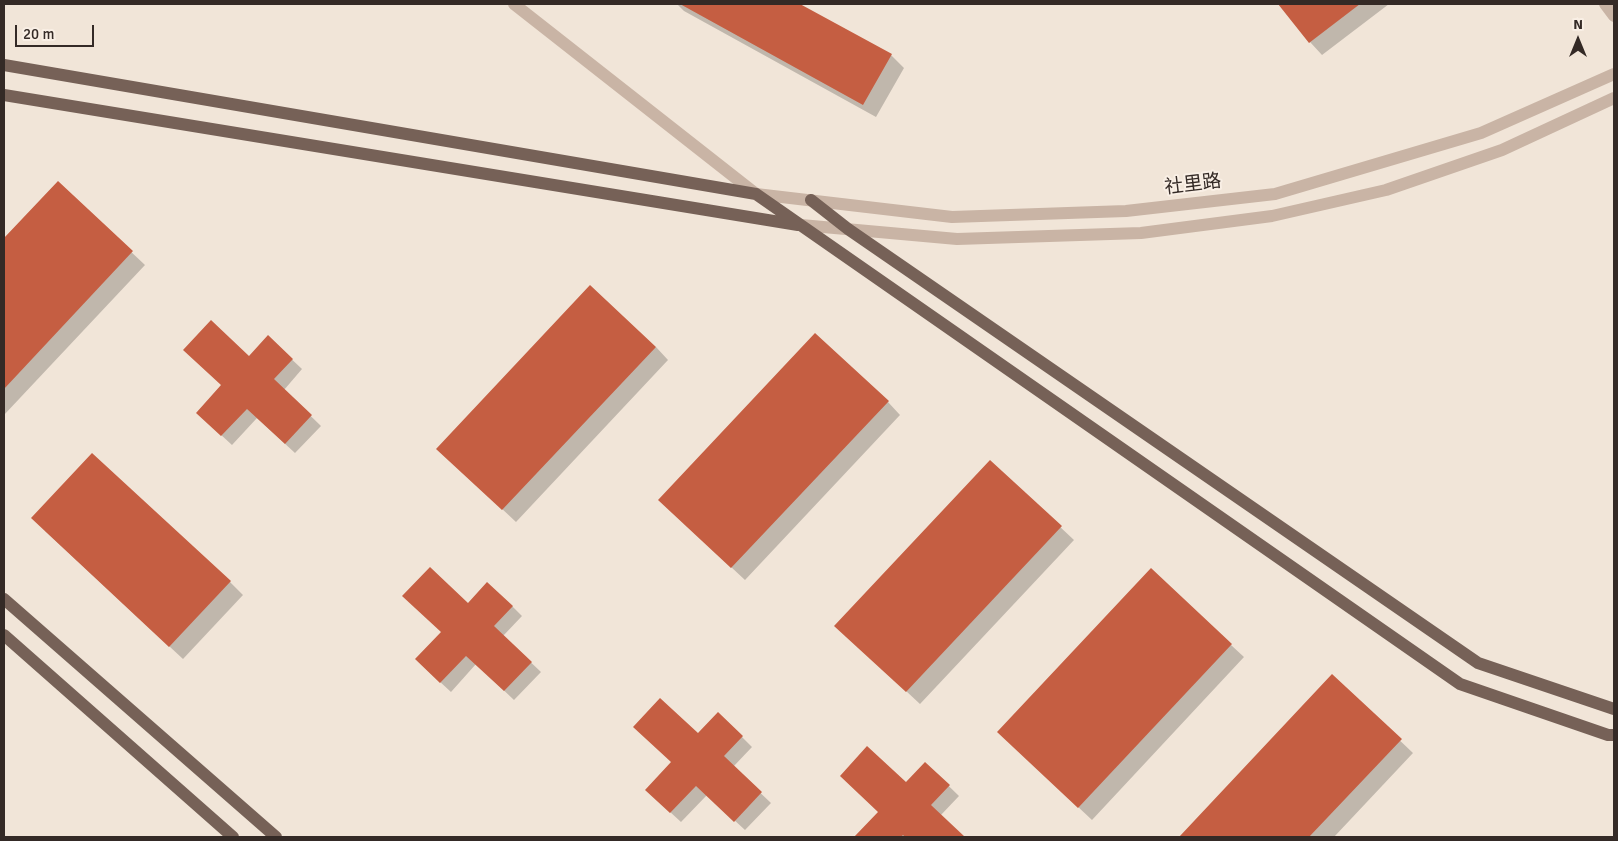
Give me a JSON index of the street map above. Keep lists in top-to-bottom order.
{
  "streets": {
    "street": ["社里路"]
  },
  "scale_bar": "20 m",
  "north": "top"
}
